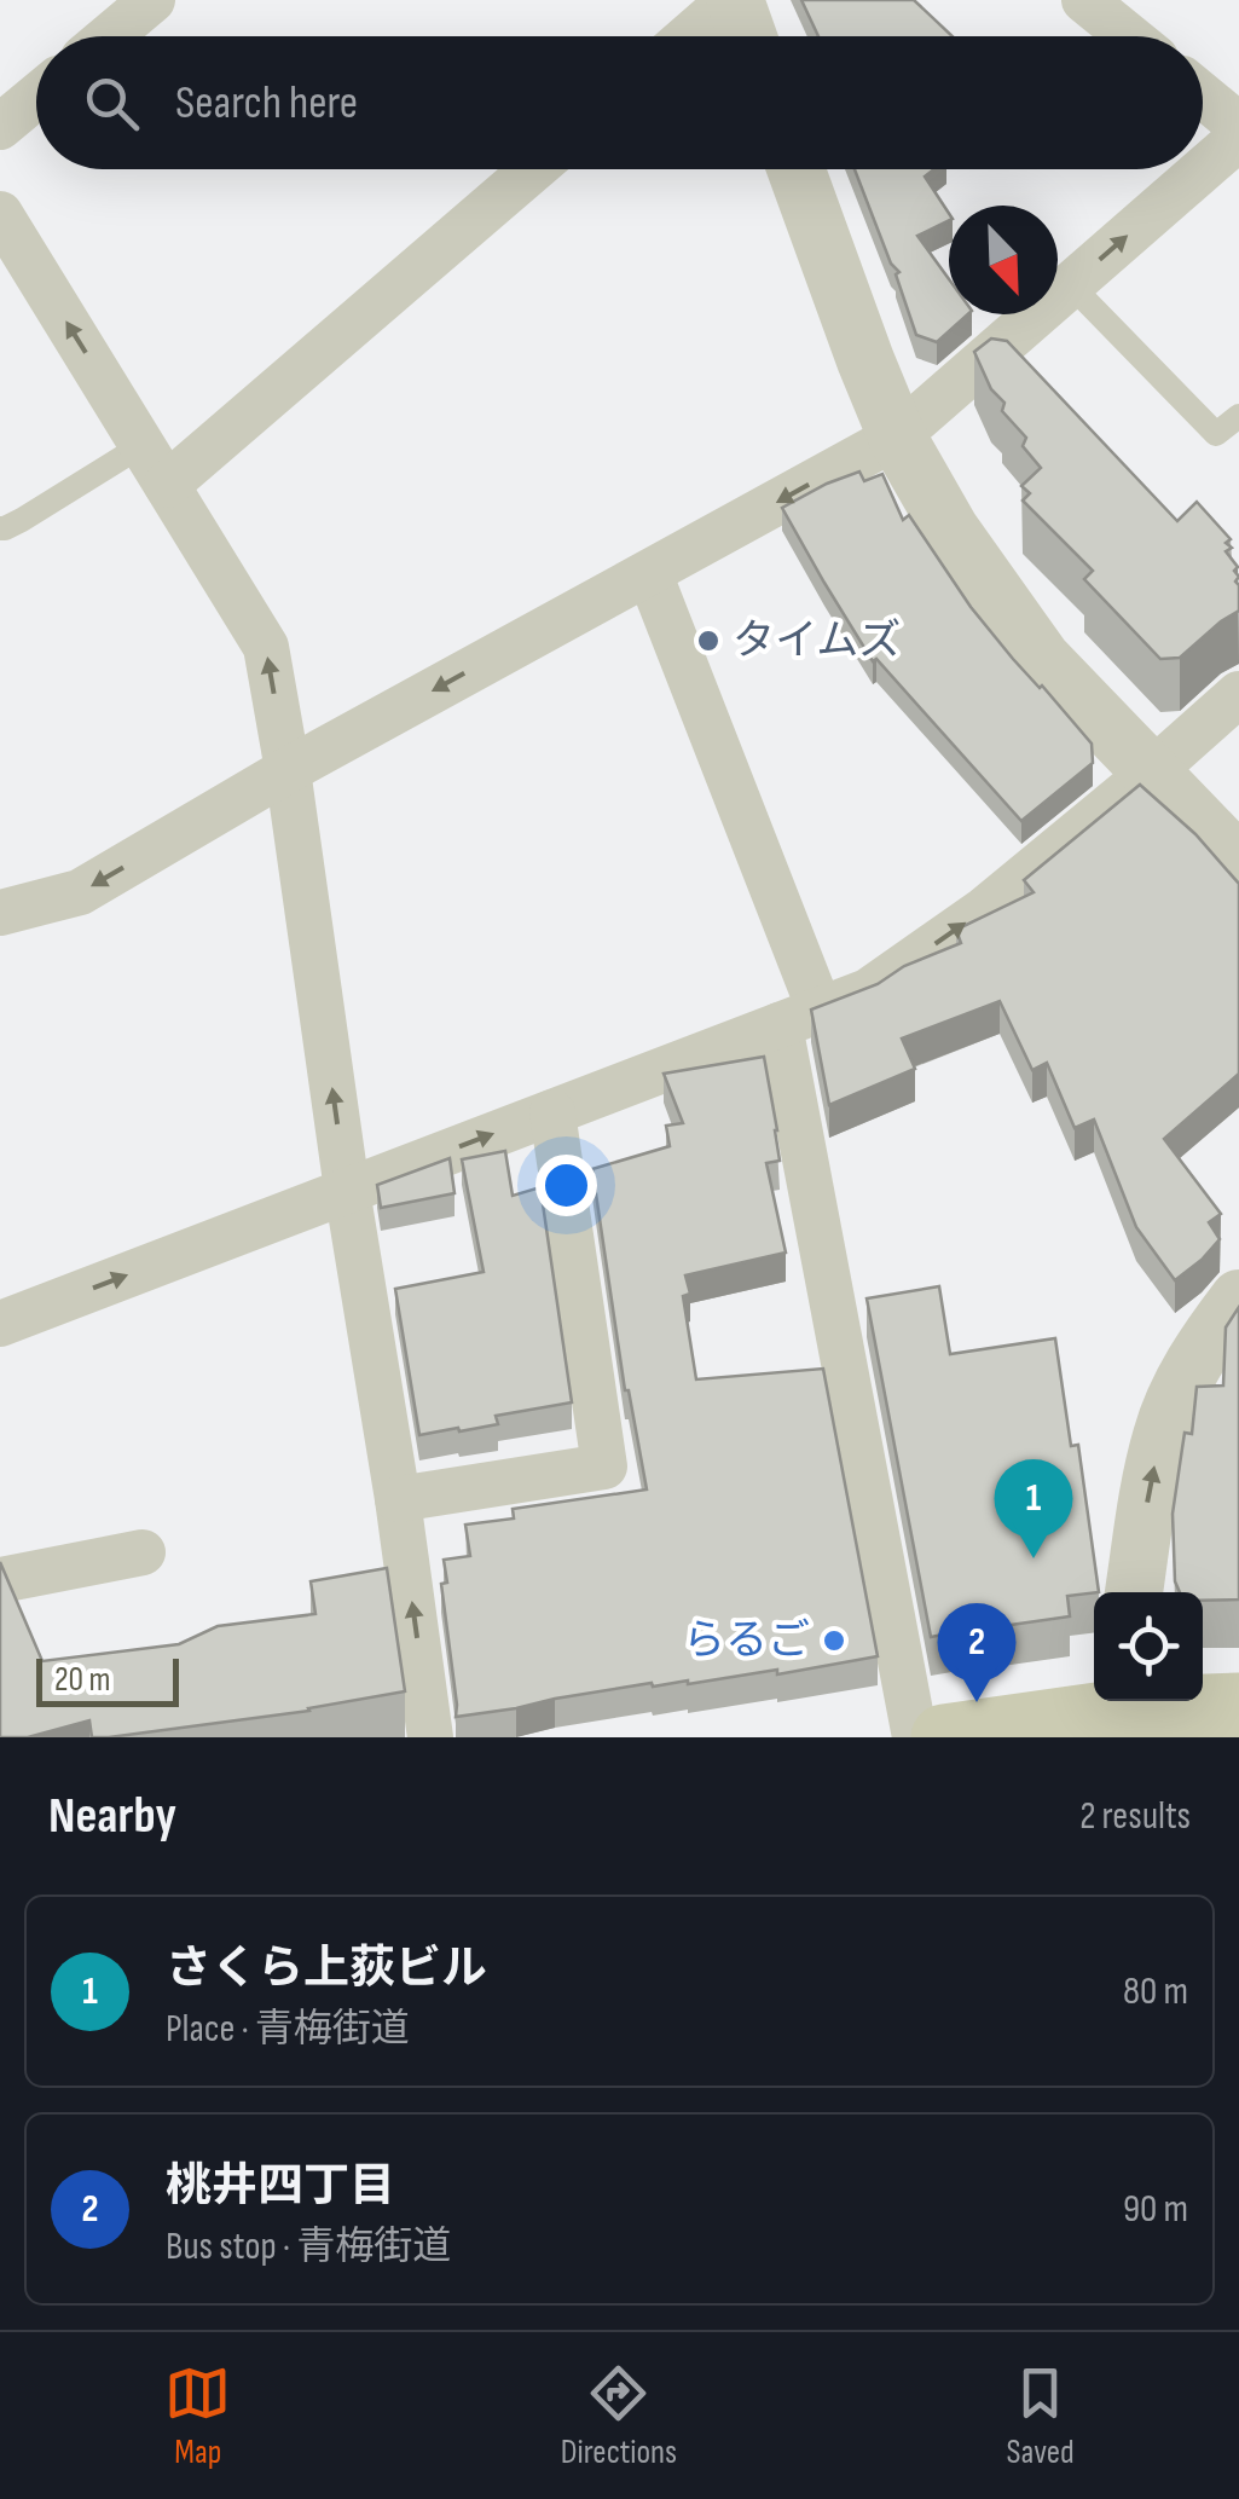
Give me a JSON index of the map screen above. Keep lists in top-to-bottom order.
{
  "places": ["タイムズ", "らるご"],
  "scale_bar": "20 m",
  "north": "bottom right",
  "page": {
    "search": "Search here",
    "pins": ["1", "2"],
    "scale": "20 m",
    "heading": ["Nearby", "2 results"],
    "list": [
      {
        "mark": "1",
        "name": "さくら上荻ビル",
        "note": "Place · 青梅街道",
        "value": "80 m"
      },
      {
        "mark": "2",
        "name": "桃井四丁目",
        "note": "Bus stop · 青梅街道",
        "value": "90 m"
      }
    ],
    "nav": ["Map", "Directions", "Saved"]
  }
}
